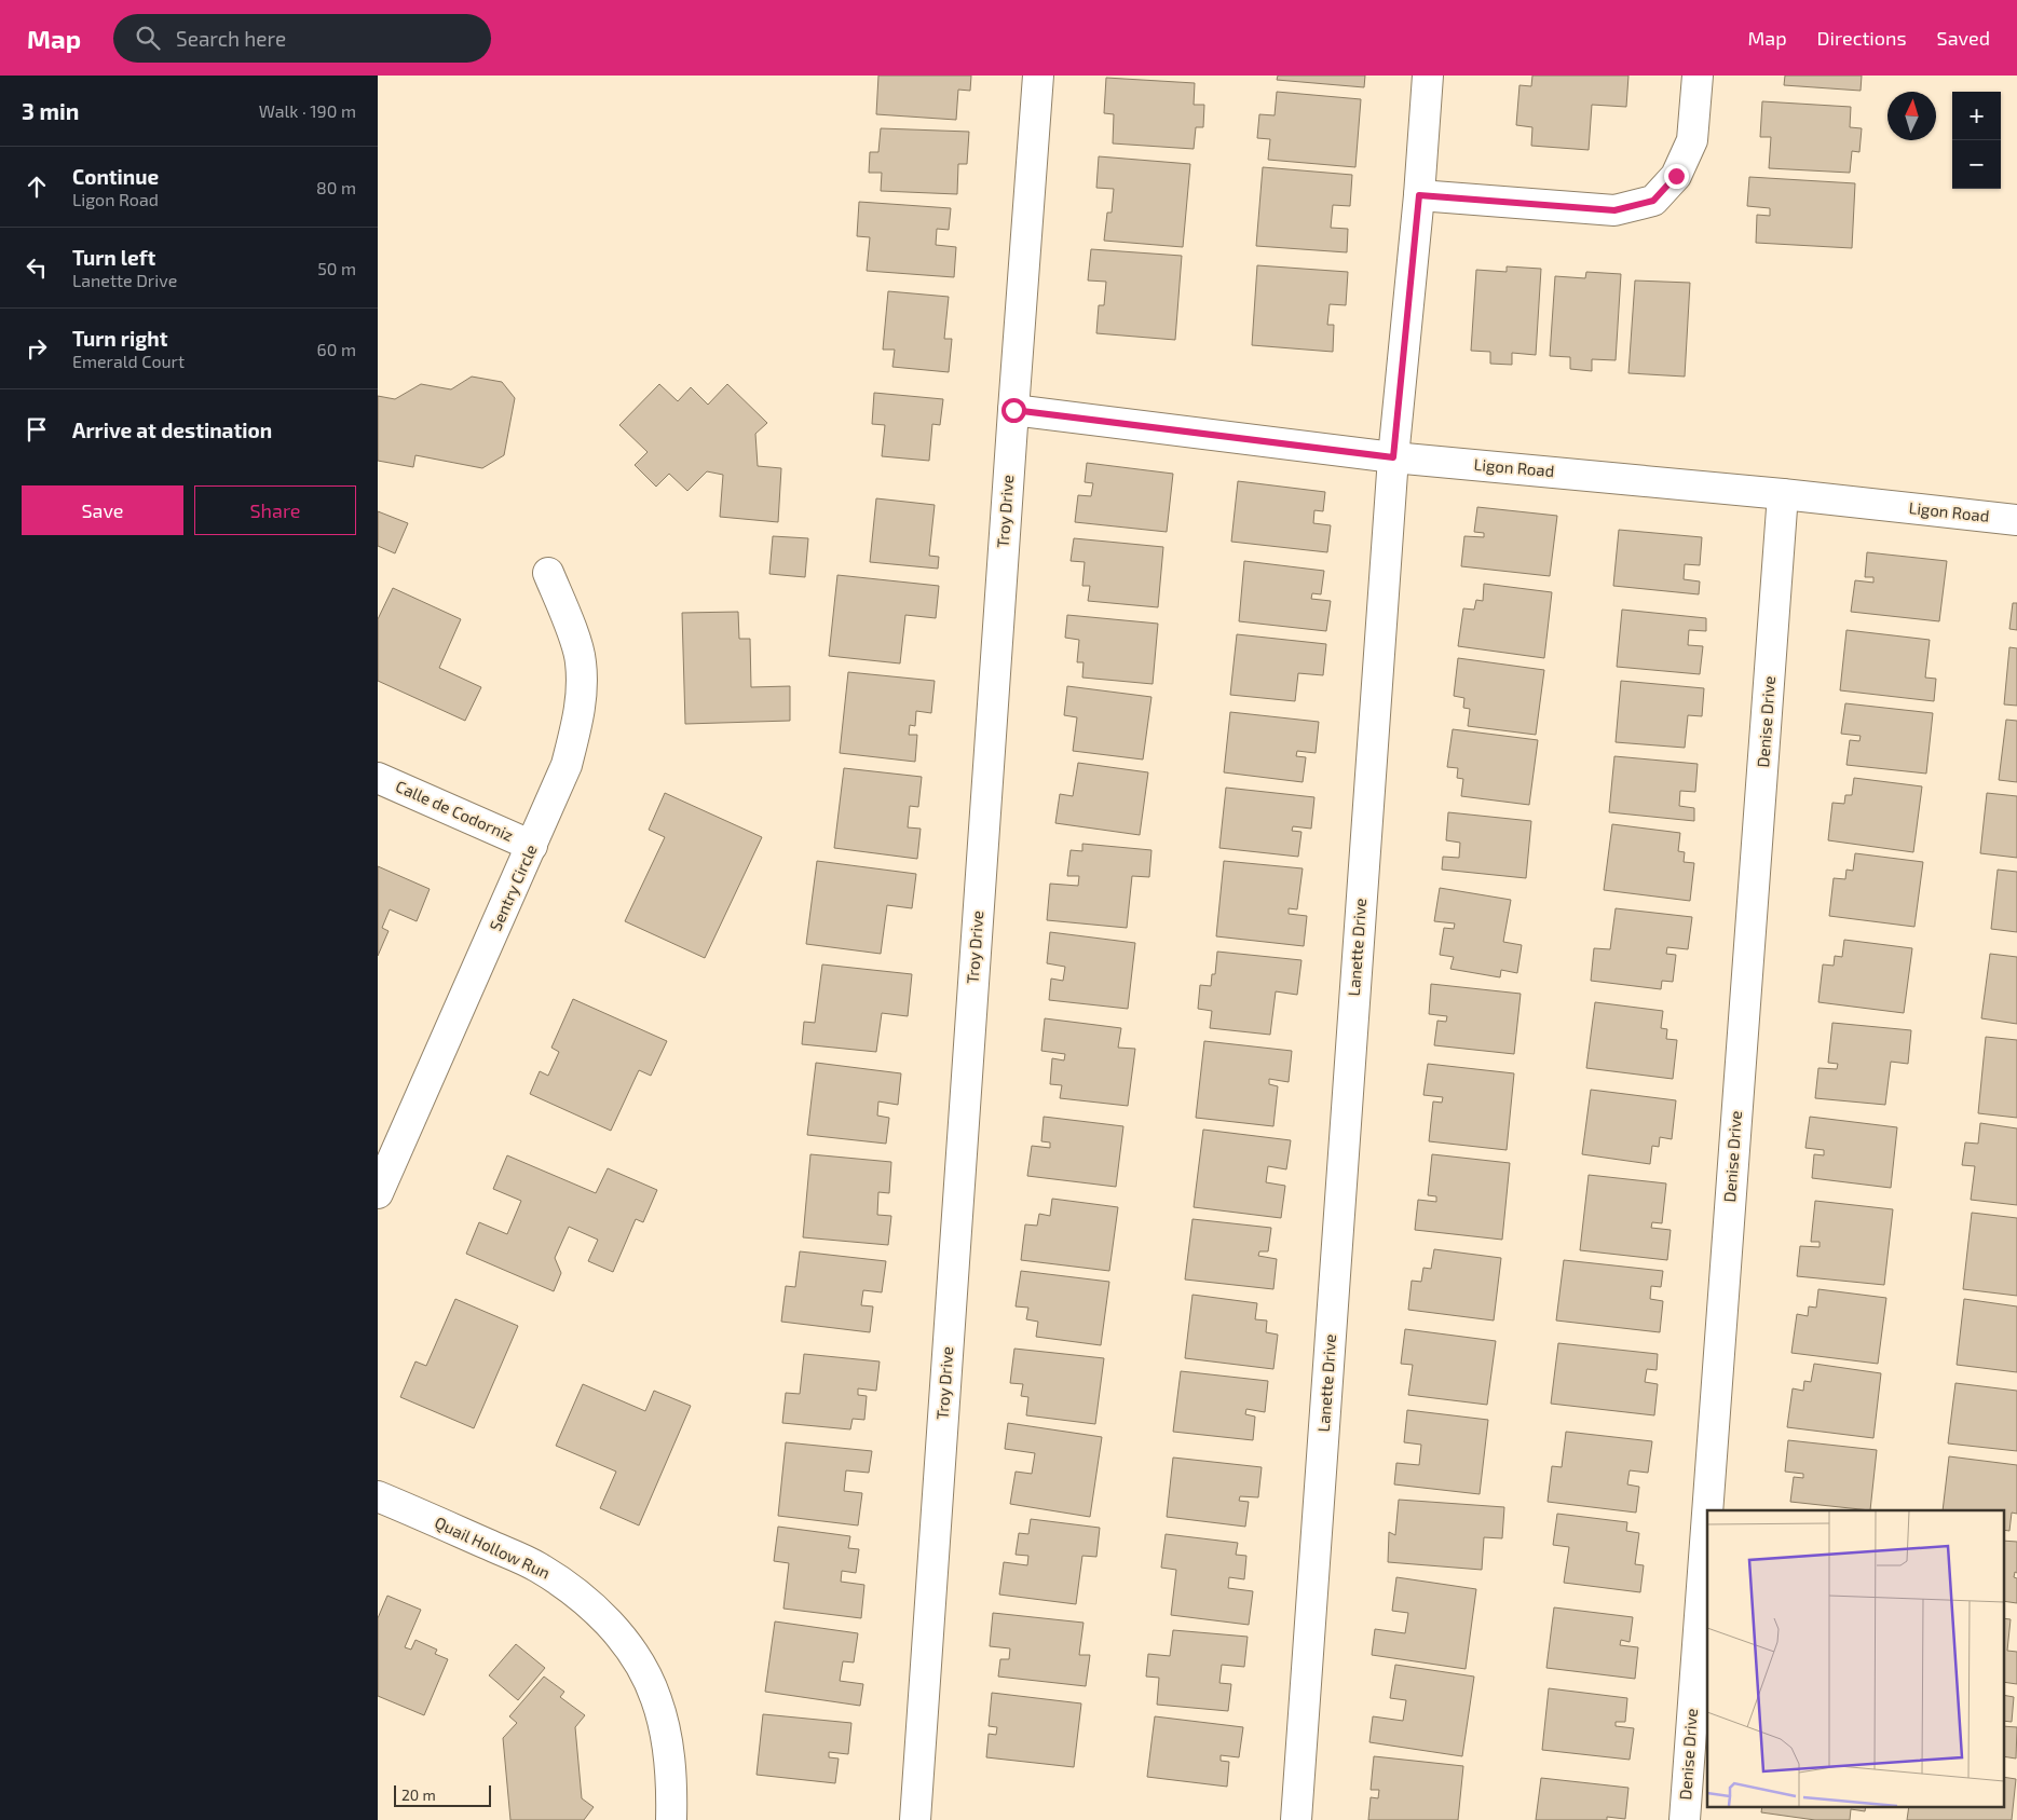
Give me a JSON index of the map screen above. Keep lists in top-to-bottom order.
{
  "streets": {
    "street": [
      "Ligon Road",
      "Troy Drive",
      "Denise Drive",
      "Calle de Codorniz",
      "Sentry Circle",
      "Lanette Drive",
      "Quail Hollow Run"
    ]
  },
  "crossings": [
    ["Ligon Road", "Troy Drive"],
    ["Ligon Road", "Denise Drive"],
    ["Ligon Road", "Lanette Drive"],
    ["Calle de Codorniz", "Sentry Circle"]
  ],
  "scale_bar": "20 m",
  "north": "top",
  "page": {
    "header": "Map",
    "search": "Search here",
    "nav": ["Map", "Directions", "Saved"],
    "heading": ["3 min", "Walk · 190 m"],
    "map_buttons": ["+", "−"],
    "list": [
      ["Continue", "Ligon Road", "80 m"],
      ["Turn left", "Lanette Drive", "50 m"],
      ["Turn right", "Emerald Court", "60 m"],
      "Arrive at destination"
    ],
    "buttons": ["Save", "Share"],
    "scale": "20 m"
  }
}
